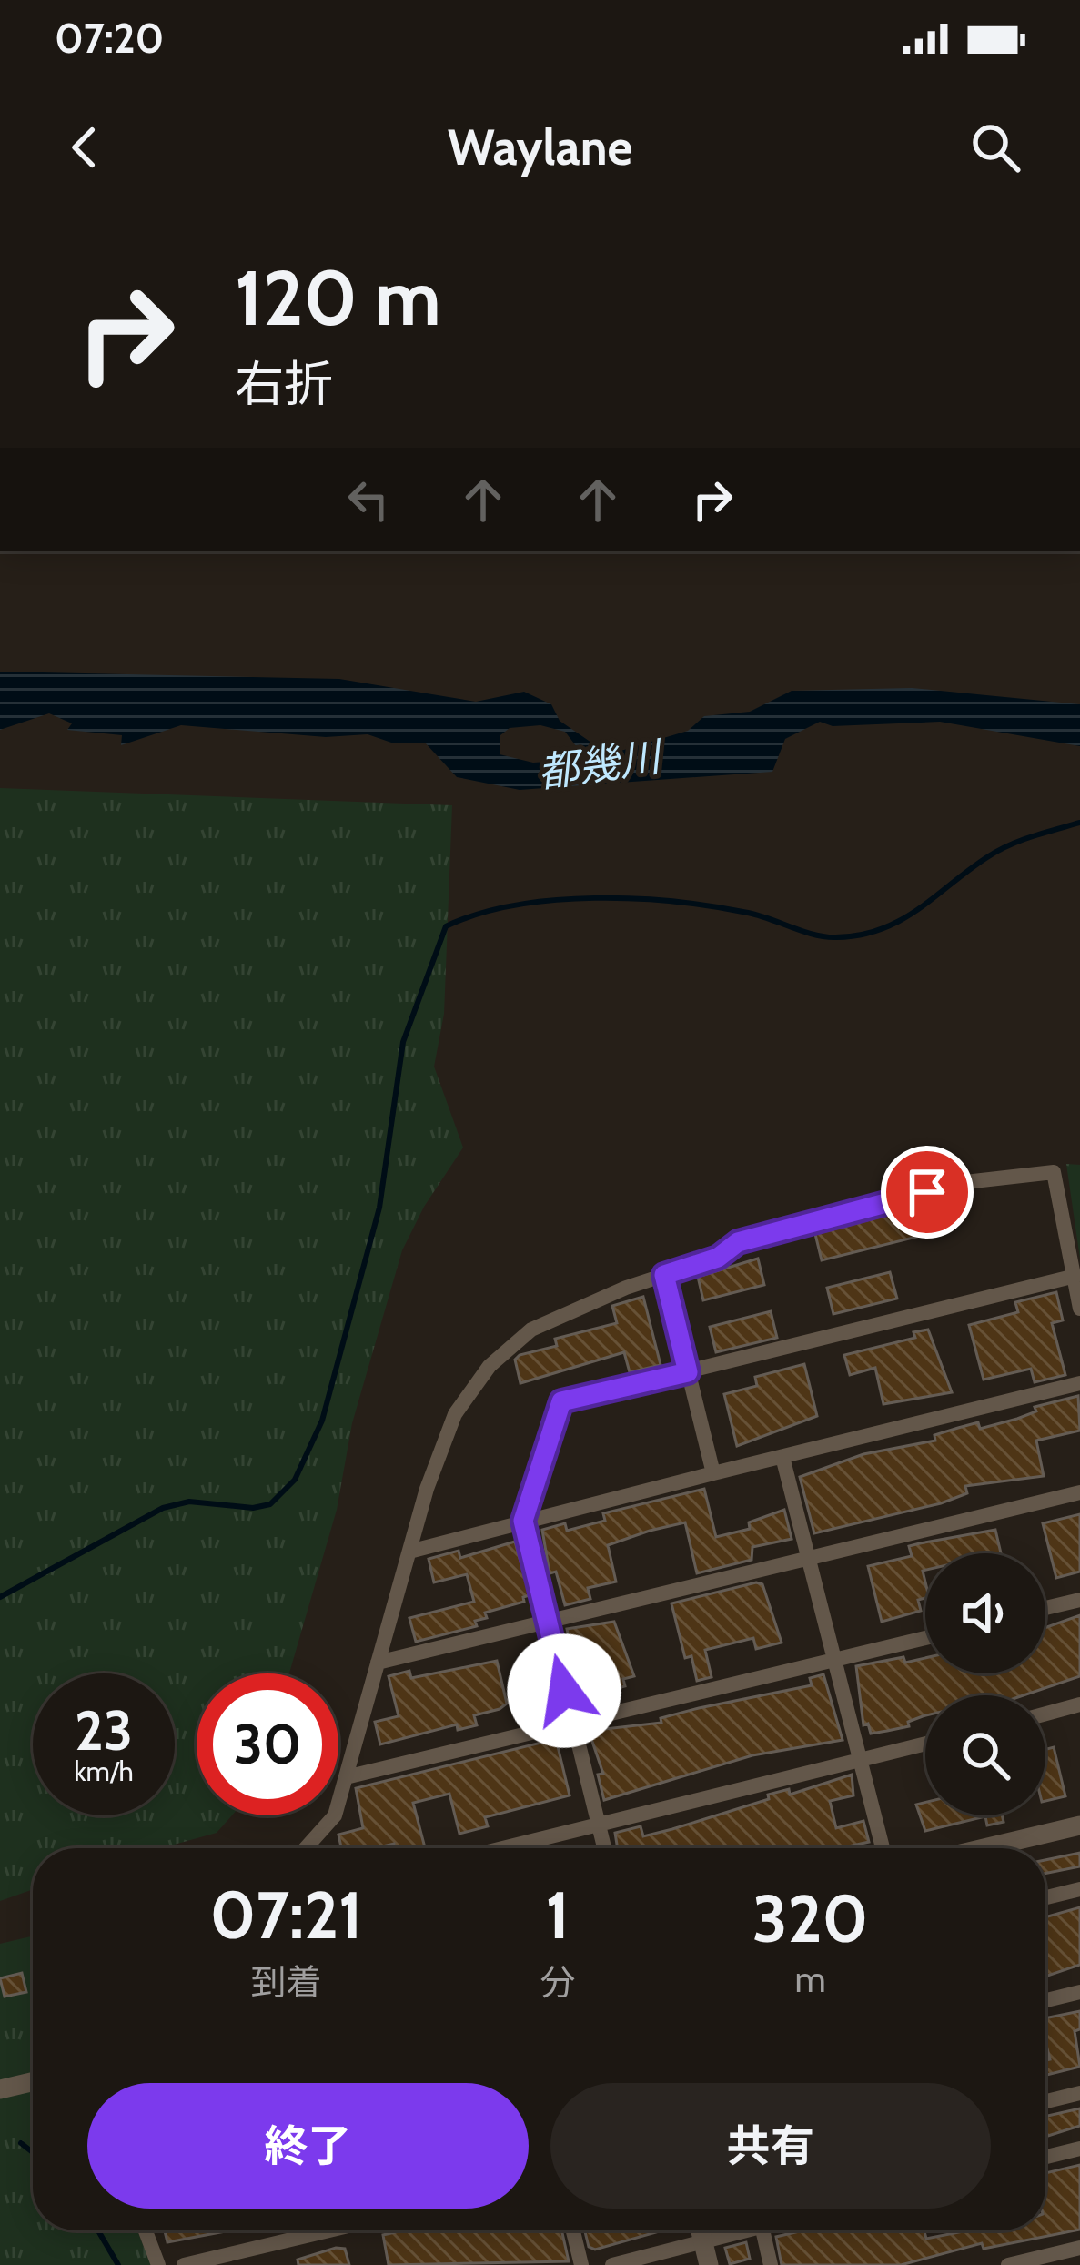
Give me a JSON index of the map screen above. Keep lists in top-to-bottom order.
{
  "water": ["都幾川"],
  "page": {
    "status": "07:20",
    "header": "Waylane",
    "turn": ["120 m", "右折"],
    "speed": "23 km/h",
    "limit": "30",
    "eta": [
      "07:21",
      "到着",
      "1",
      "分",
      "320",
      "m"
    ],
    "buttons": ["終了", "共有"]
  }
}
